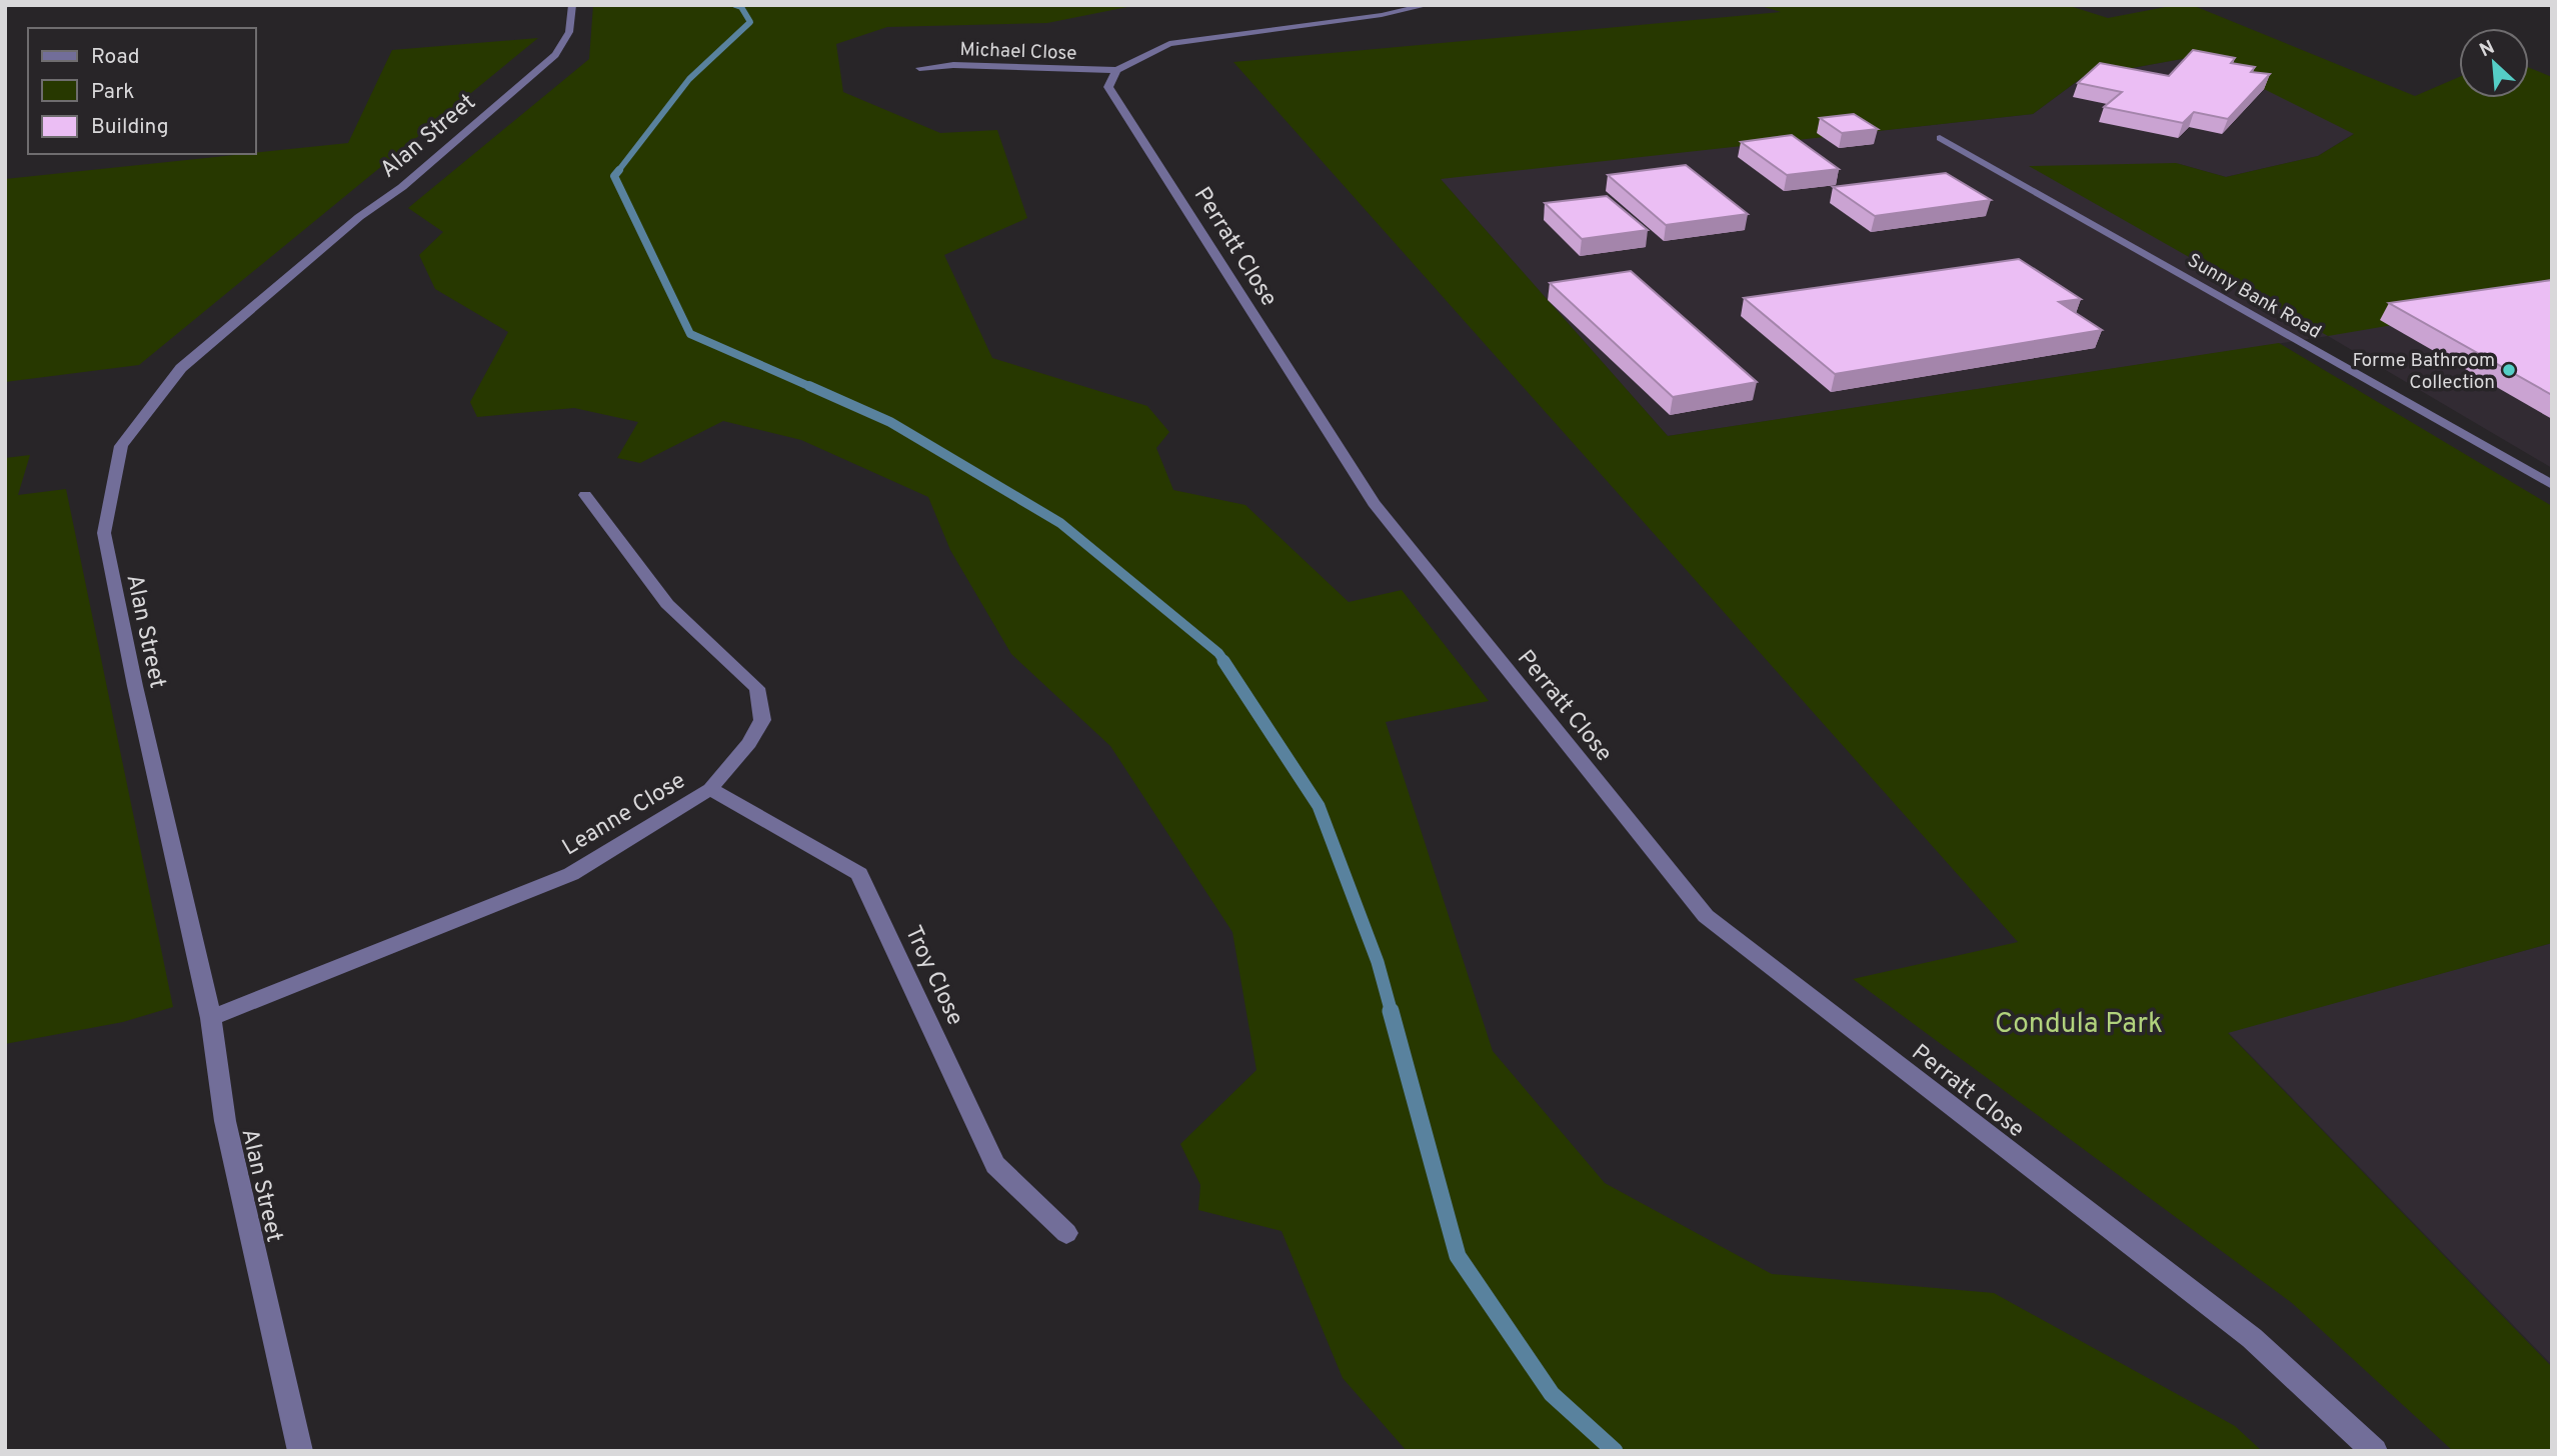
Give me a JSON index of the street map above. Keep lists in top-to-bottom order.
{
  "streets": {
    "street": [
      "Michael Close",
      "Alan Street",
      "Perratt Close",
      "Sunny Bank Road",
      "Leanne Close",
      "Troy Close"
    ]
  },
  "crossings": [
    ["Michael Close", "Perratt Close"],
    ["Alan Street", "Leanne Close"],
    ["Leanne Close", "Troy Close"]
  ],
  "parks": ["Condula Park"],
  "places": ["Forme Bathroom Collection"],
  "legend": ["Road", "Park", "Building"],
  "north": "top left"
}
